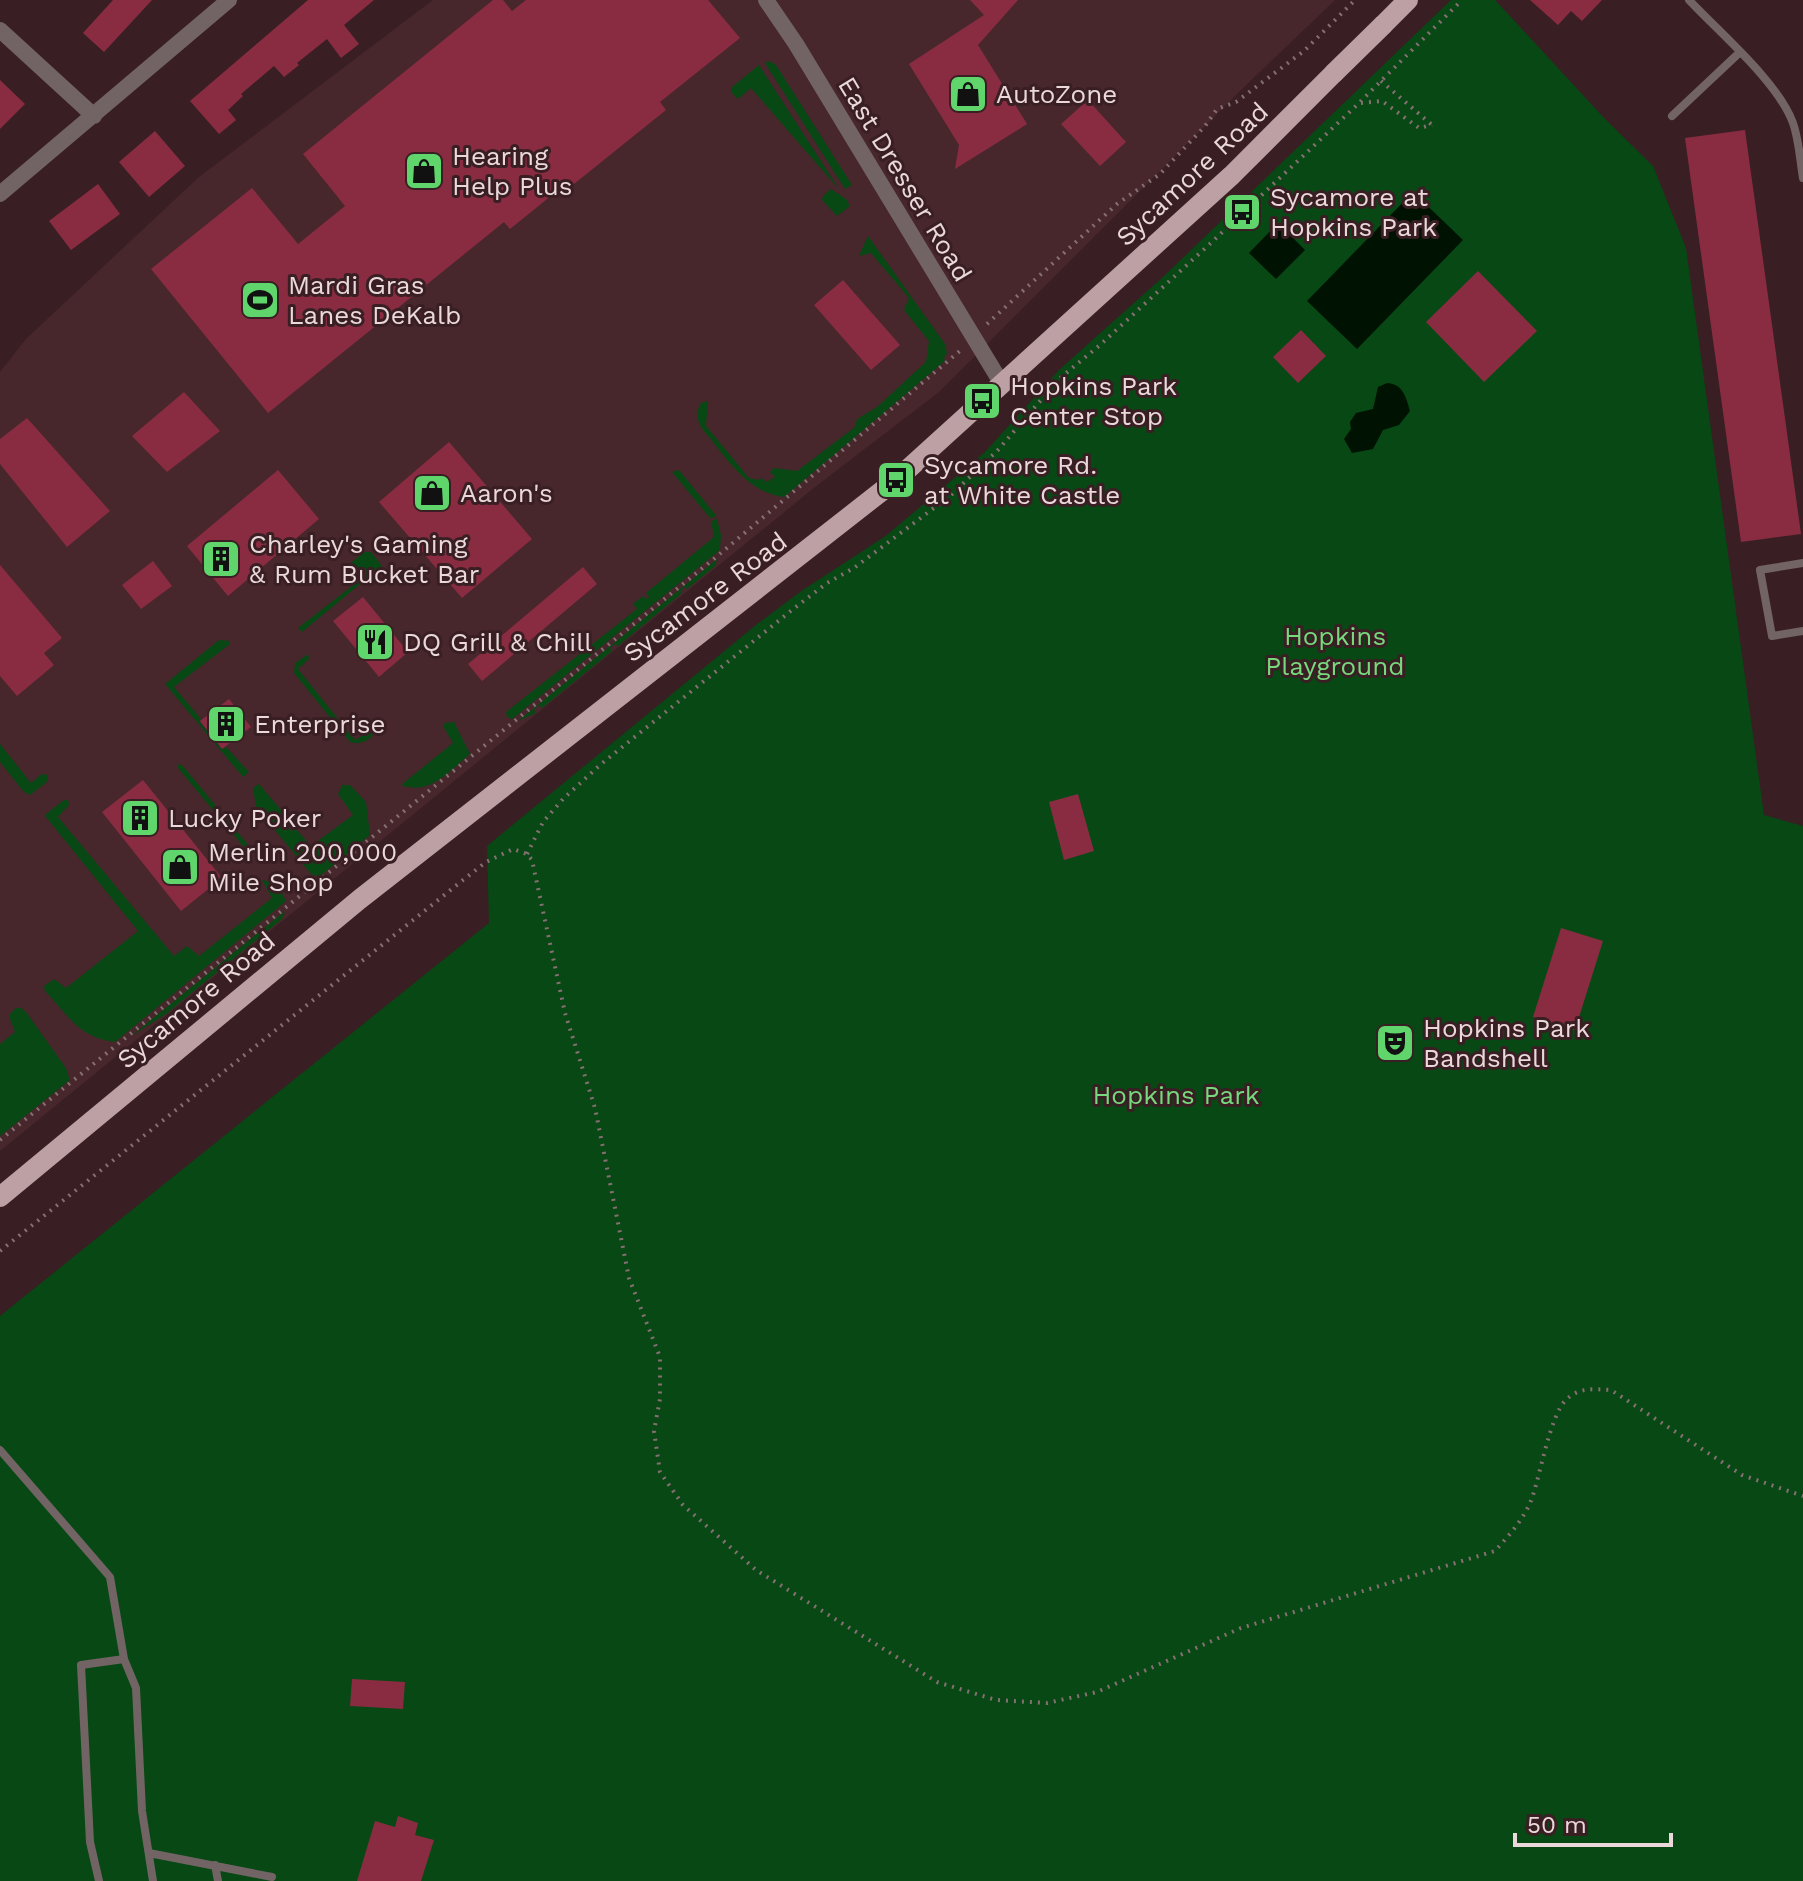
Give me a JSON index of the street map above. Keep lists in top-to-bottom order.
{
  "streets": {
    "main road": ["Sycamore Road"],
    "street": ["East Dresser Road"]
  },
  "crossings": [
    ["Sycamore Road", "East Dresser Road"]
  ],
  "parks": ["Hopkins Playground", "Hopkins Park"],
  "places": {
    "shop": [
      "AutoZone",
      "Hearing Help Plus",
      "Aaron's",
      "Merlin 200,000 Mile Shop"
    ],
    "bus stop": ["Sycamore at Hopkins Park", "Hopkins Park Center Stop", "Sycamore Rd. at White Castle"],
    "sports": ["Mardi Gras Lanes DeKalb"],
    "building": ["Charley's Gaming & Rum Bucket Bar", "Enterprise", "Lucky Poker"],
    "restaurant": ["DQ Grill & Chill"],
    "theatre": ["Hopkins Park Bandshell"]
  },
  "scale_bar": "50 m"
}
